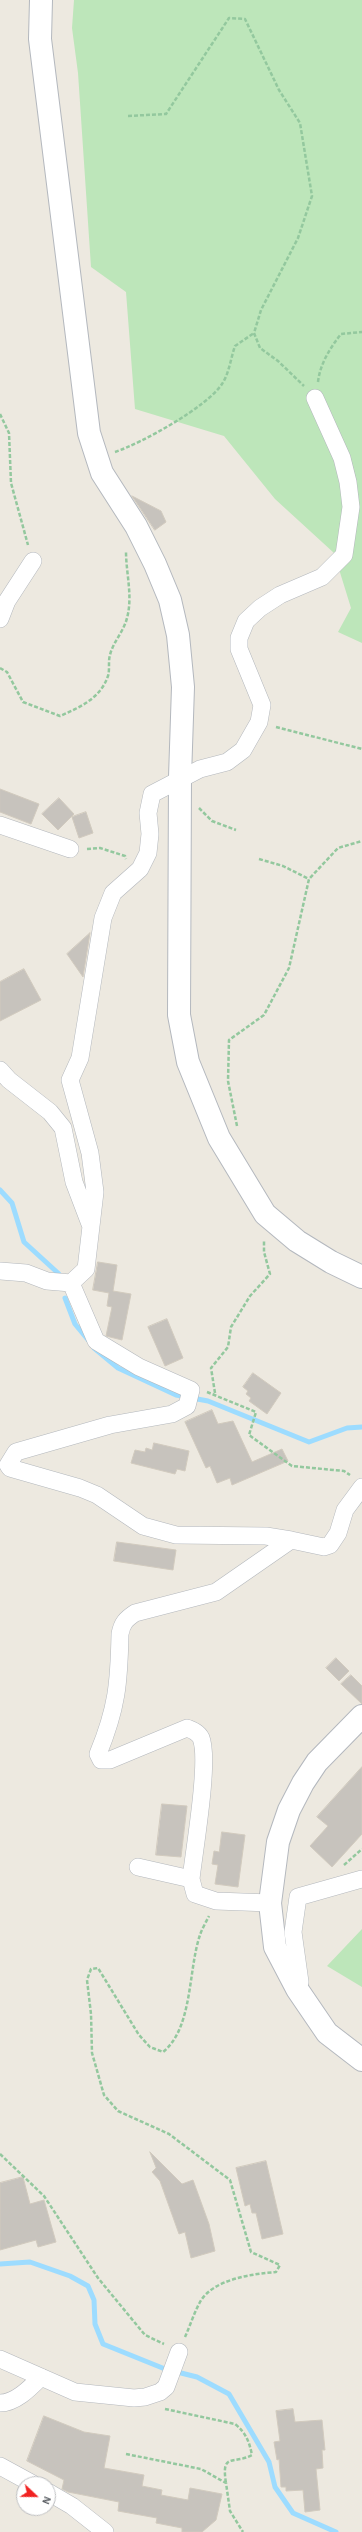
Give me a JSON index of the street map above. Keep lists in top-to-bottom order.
{
  "north": "right"
}
